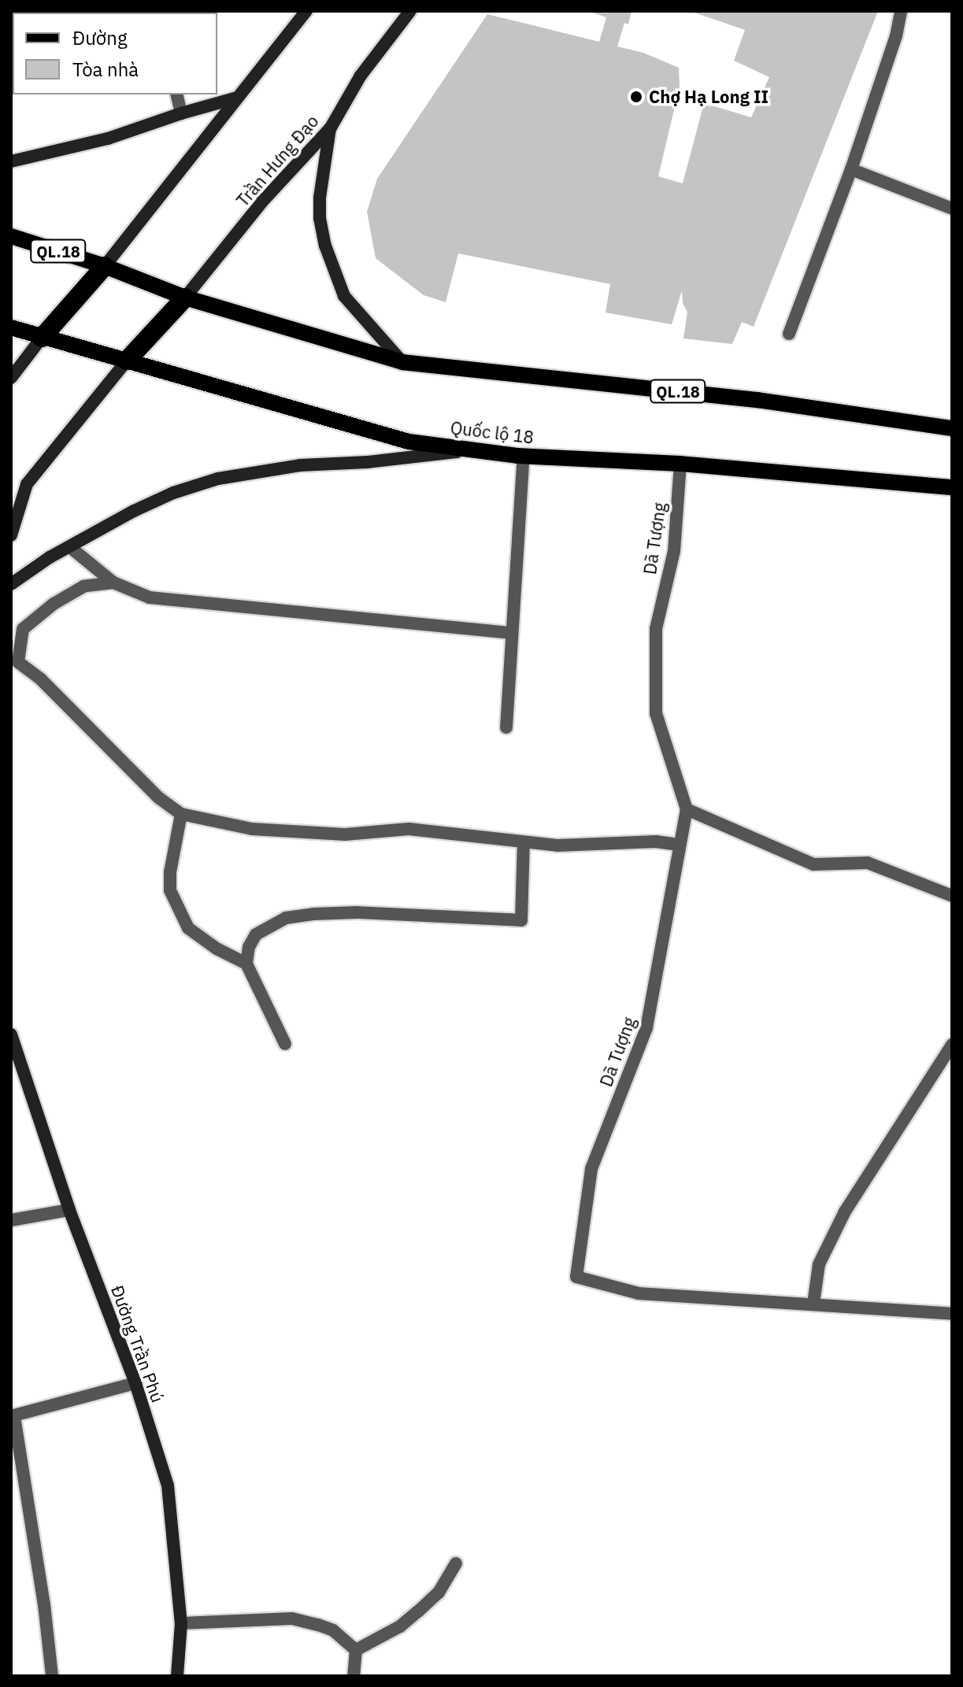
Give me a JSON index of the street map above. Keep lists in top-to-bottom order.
{
  "streets": {
    "main road": [
      "Trần Hưng Đạo",
      "QL.18",
      "Quốc lộ 18",
      "Đường Trần Phú"
    ],
    "street": ["Dã Tượng"]
  },
  "crossings": [
    ["Trần Hưng Đạo", "QL.18"],
    ["Quốc lộ 18", "Dã Tượng"]
  ],
  "places": ["Chợ Hạ Long II"],
  "legend": ["Đường", "Tòa nhà"]
}
